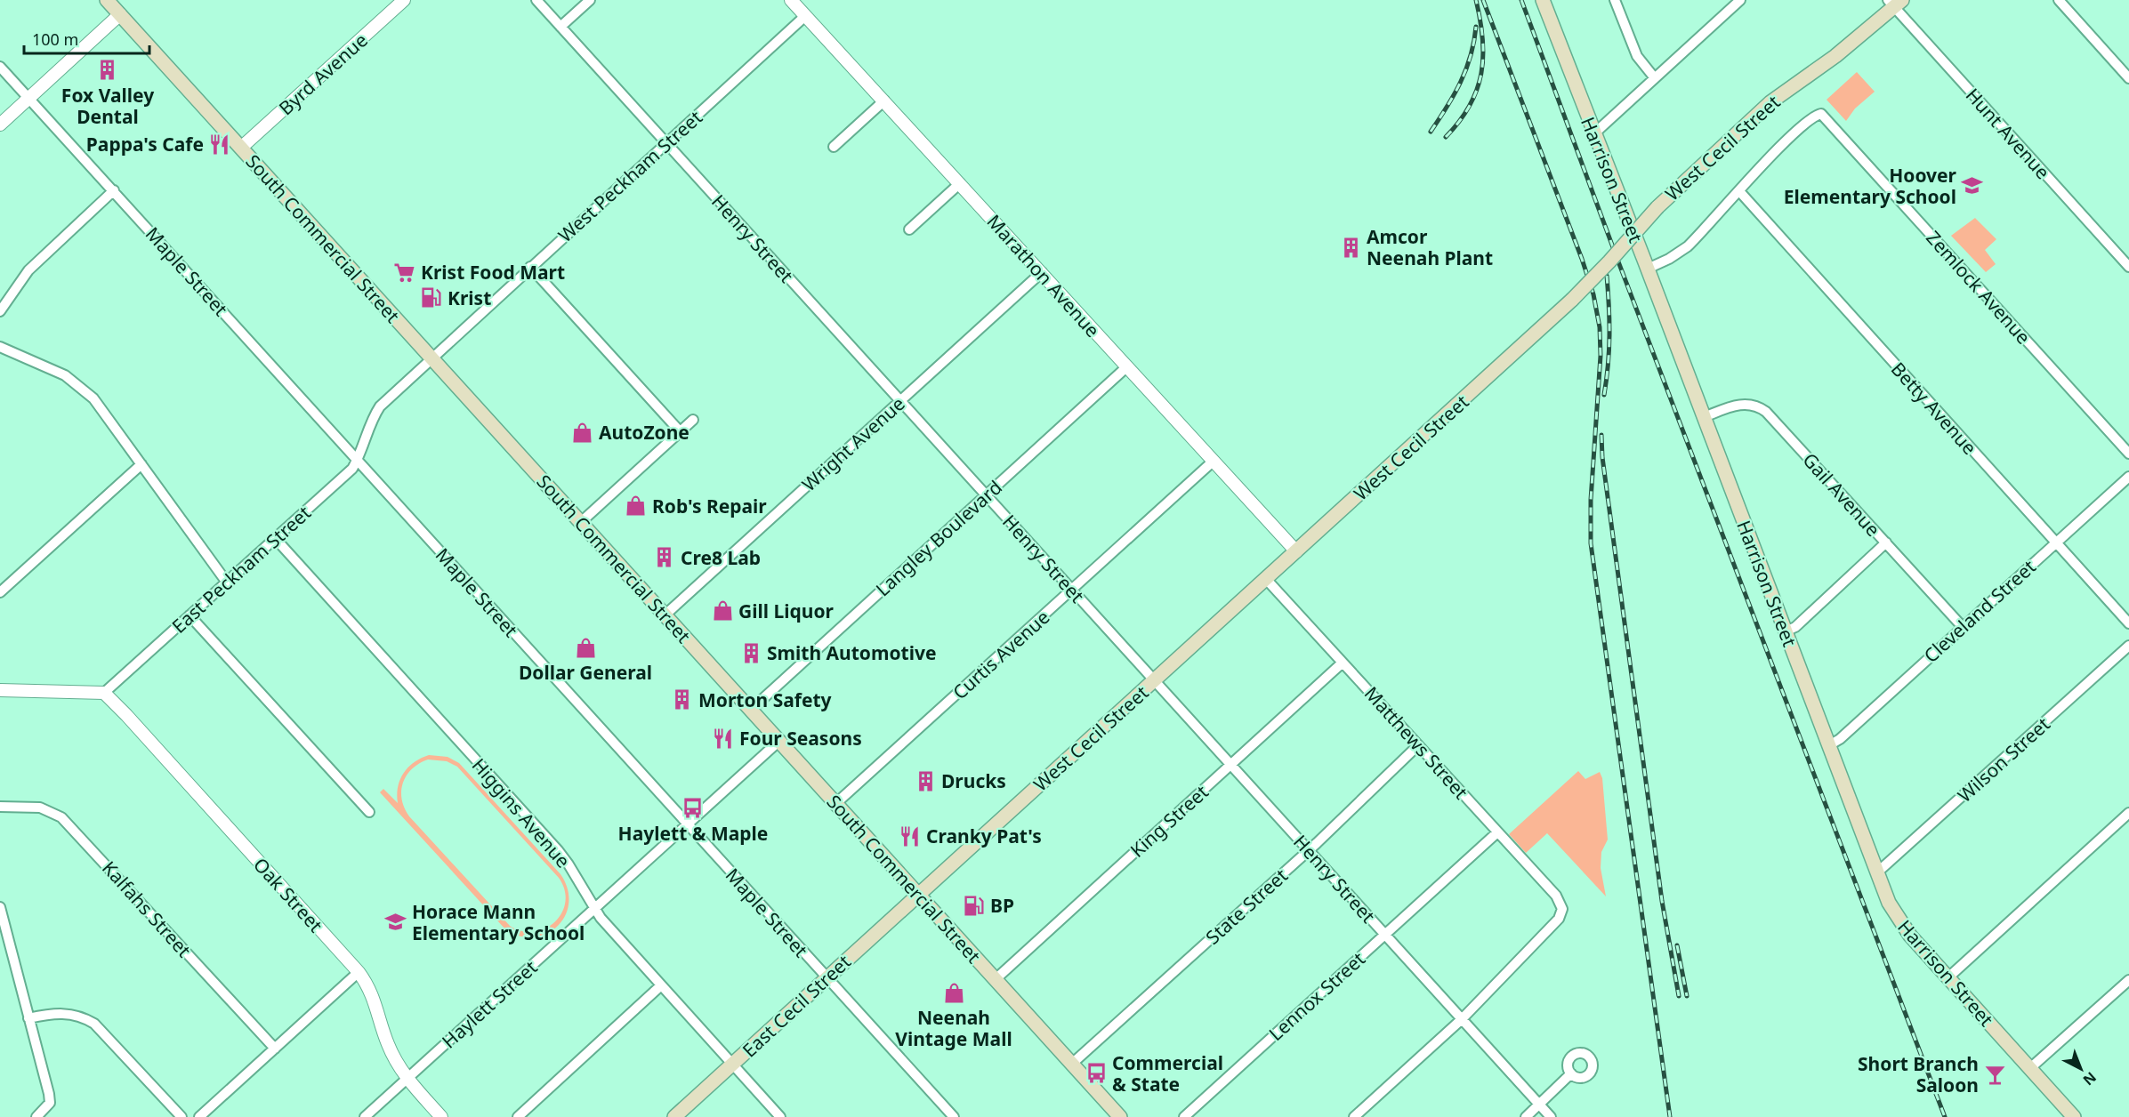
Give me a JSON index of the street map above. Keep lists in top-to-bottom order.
{
  "streets": {
    "main road": [
      "West Cecil Street",
      "Harrison Street",
      "South Commercial Street",
      "East Cecil Street"
    ],
    "street": [
      "Byrd Avenue",
      "Hunt Avenue",
      "West Peckham Street",
      "Henry Street",
      "Maple Street",
      "Marathon Avenue",
      "Zemlock Avenue",
      "Betty Avenue",
      "Wright Avenue",
      "Gail Avenue",
      "Langley Boulevard",
      "East Peckham Street",
      "Cleveland Street",
      "Curtis Avenue",
      "Matthews Street",
      "Wilson Street",
      "Higgins Avenue",
      "King Street",
      "Oak Street",
      "State Street",
      "Kalfahs Street",
      "Lennox Street",
      "Haylett Street"
    ]
  },
  "crossings": [
    ["Byrd Avenue", "South Commercial Street"],
    ["Hunt Avenue", "West Cecil Street"],
    ["West Cecil Street", "South Commercial Street"],
    ["West Cecil Street", "Henry Street"],
    ["West Cecil Street", "Marathon Avenue"],
    ["West Cecil Street", "Matthews Street"],
    ["West Cecil Street", "East Cecil Street"],
    ["West Peckham Street", "South Commercial Street"],
    ["West Peckham Street", "Henry Street"],
    ["West Peckham Street", "Marathon Avenue"],
    ["West Peckham Street", "East Peckham Street"],
    ["Harrison Street", "Gail Avenue"],
    ["Harrison Street", "Cleveland Street"],
    ["Harrison Street", "Wilson Street"],
    ["South Commercial Street", "Wright Avenue"],
    ["South Commercial Street", "Langley Boulevard"],
    ["South Commercial Street", "East Peckham Street"],
    ["South Commercial Street", "Curtis Avenue"],
    ["South Commercial Street", "King Street"],
    ["South Commercial Street", "State Street"],
    ["South Commercial Street", "Haylett Street"],
    ["South Commercial Street", "East Cecil Street"],
    ["Henry Street", "Wright Avenue"],
    ["Henry Street", "Langley Boulevard"],
    ["Henry Street", "Curtis Avenue"],
    ["Henry Street", "Matthews Street"],
    ["Henry Street", "King Street"],
    ["Henry Street", "State Street"],
    ["Henry Street", "Lennox Street"],
    ["Maple Street", "East Peckham Street"],
    ["Maple Street", "Haylett Street"],
    ["Maple Street", "East Cecil Street"],
    ["Marathon Avenue", "Wright Avenue"],
    ["Marathon Avenue", "Langley Boulevard"],
    ["Marathon Avenue", "Curtis Avenue"],
    ["Zemlock Avenue", "Betty Avenue"],
    ["Betty Avenue", "Cleveland Street"],
    ["Gail Avenue", "Cleveland Street"],
    ["East Peckham Street", "Higgins Avenue"],
    ["East Peckham Street", "Oak Street"],
    ["Matthews Street", "King Street"],
    ["Matthews Street", "State Street"],
    ["Matthews Street", "Lennox Street"],
    ["Higgins Avenue", "Haylett Street"],
    ["Higgins Avenue", "East Cecil Street"],
    ["Oak Street", "Haylett Street"]
  ],
  "places": {
    "building": [
      "Fox Valley Dental",
      "Amcor Neenah Plant",
      "Cre8 Lab",
      "Smith Automotive",
      "Morton Safety",
      "Drucks"
    ],
    "restaurant": ["Pappa's Cafe", "Four Seasons", "Cranky Pat's"],
    "school or university": ["Hoover Elementary School", "Horace Mann Elementary School"],
    "supermarket": ["Krist Food Mart"],
    "fuel station": ["Krist", "BP"],
    "shop": [
      "AutoZone",
      "Rob's Repair",
      "Gill Liquor",
      "Dollar General",
      "Neenah Vintage Mall"
    ],
    "bus stop": ["Haylett & Maple", "Commercial & State"],
    "bar": ["Short Branch Saloon"]
  },
  "scale_bar": "100 m",
  "north": "bottom right"
}
